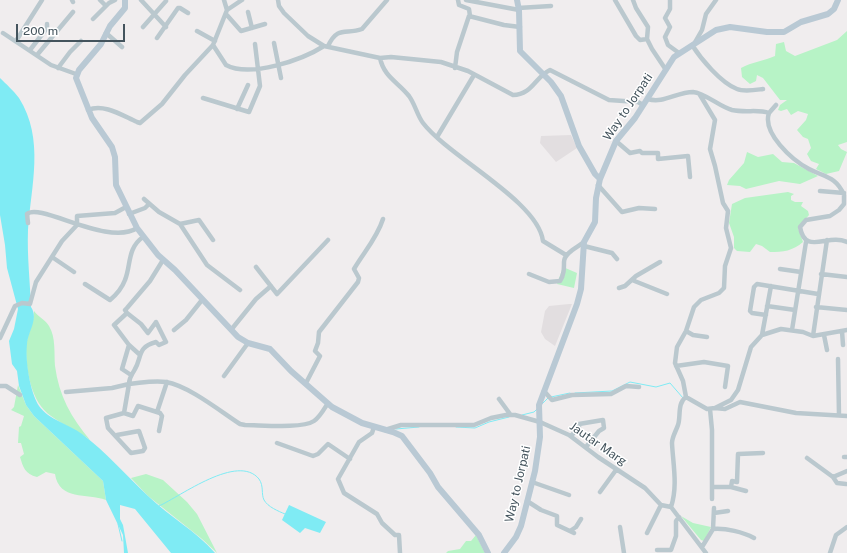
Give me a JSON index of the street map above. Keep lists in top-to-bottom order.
{
  "streets": {
    "street": ["Way to Jorpati", "Jautar Marg"]
  },
  "crossings": [
    ["Way to Jorpati", "Jautar Marg"]
  ],
  "scale_bar": "200 m"
}
